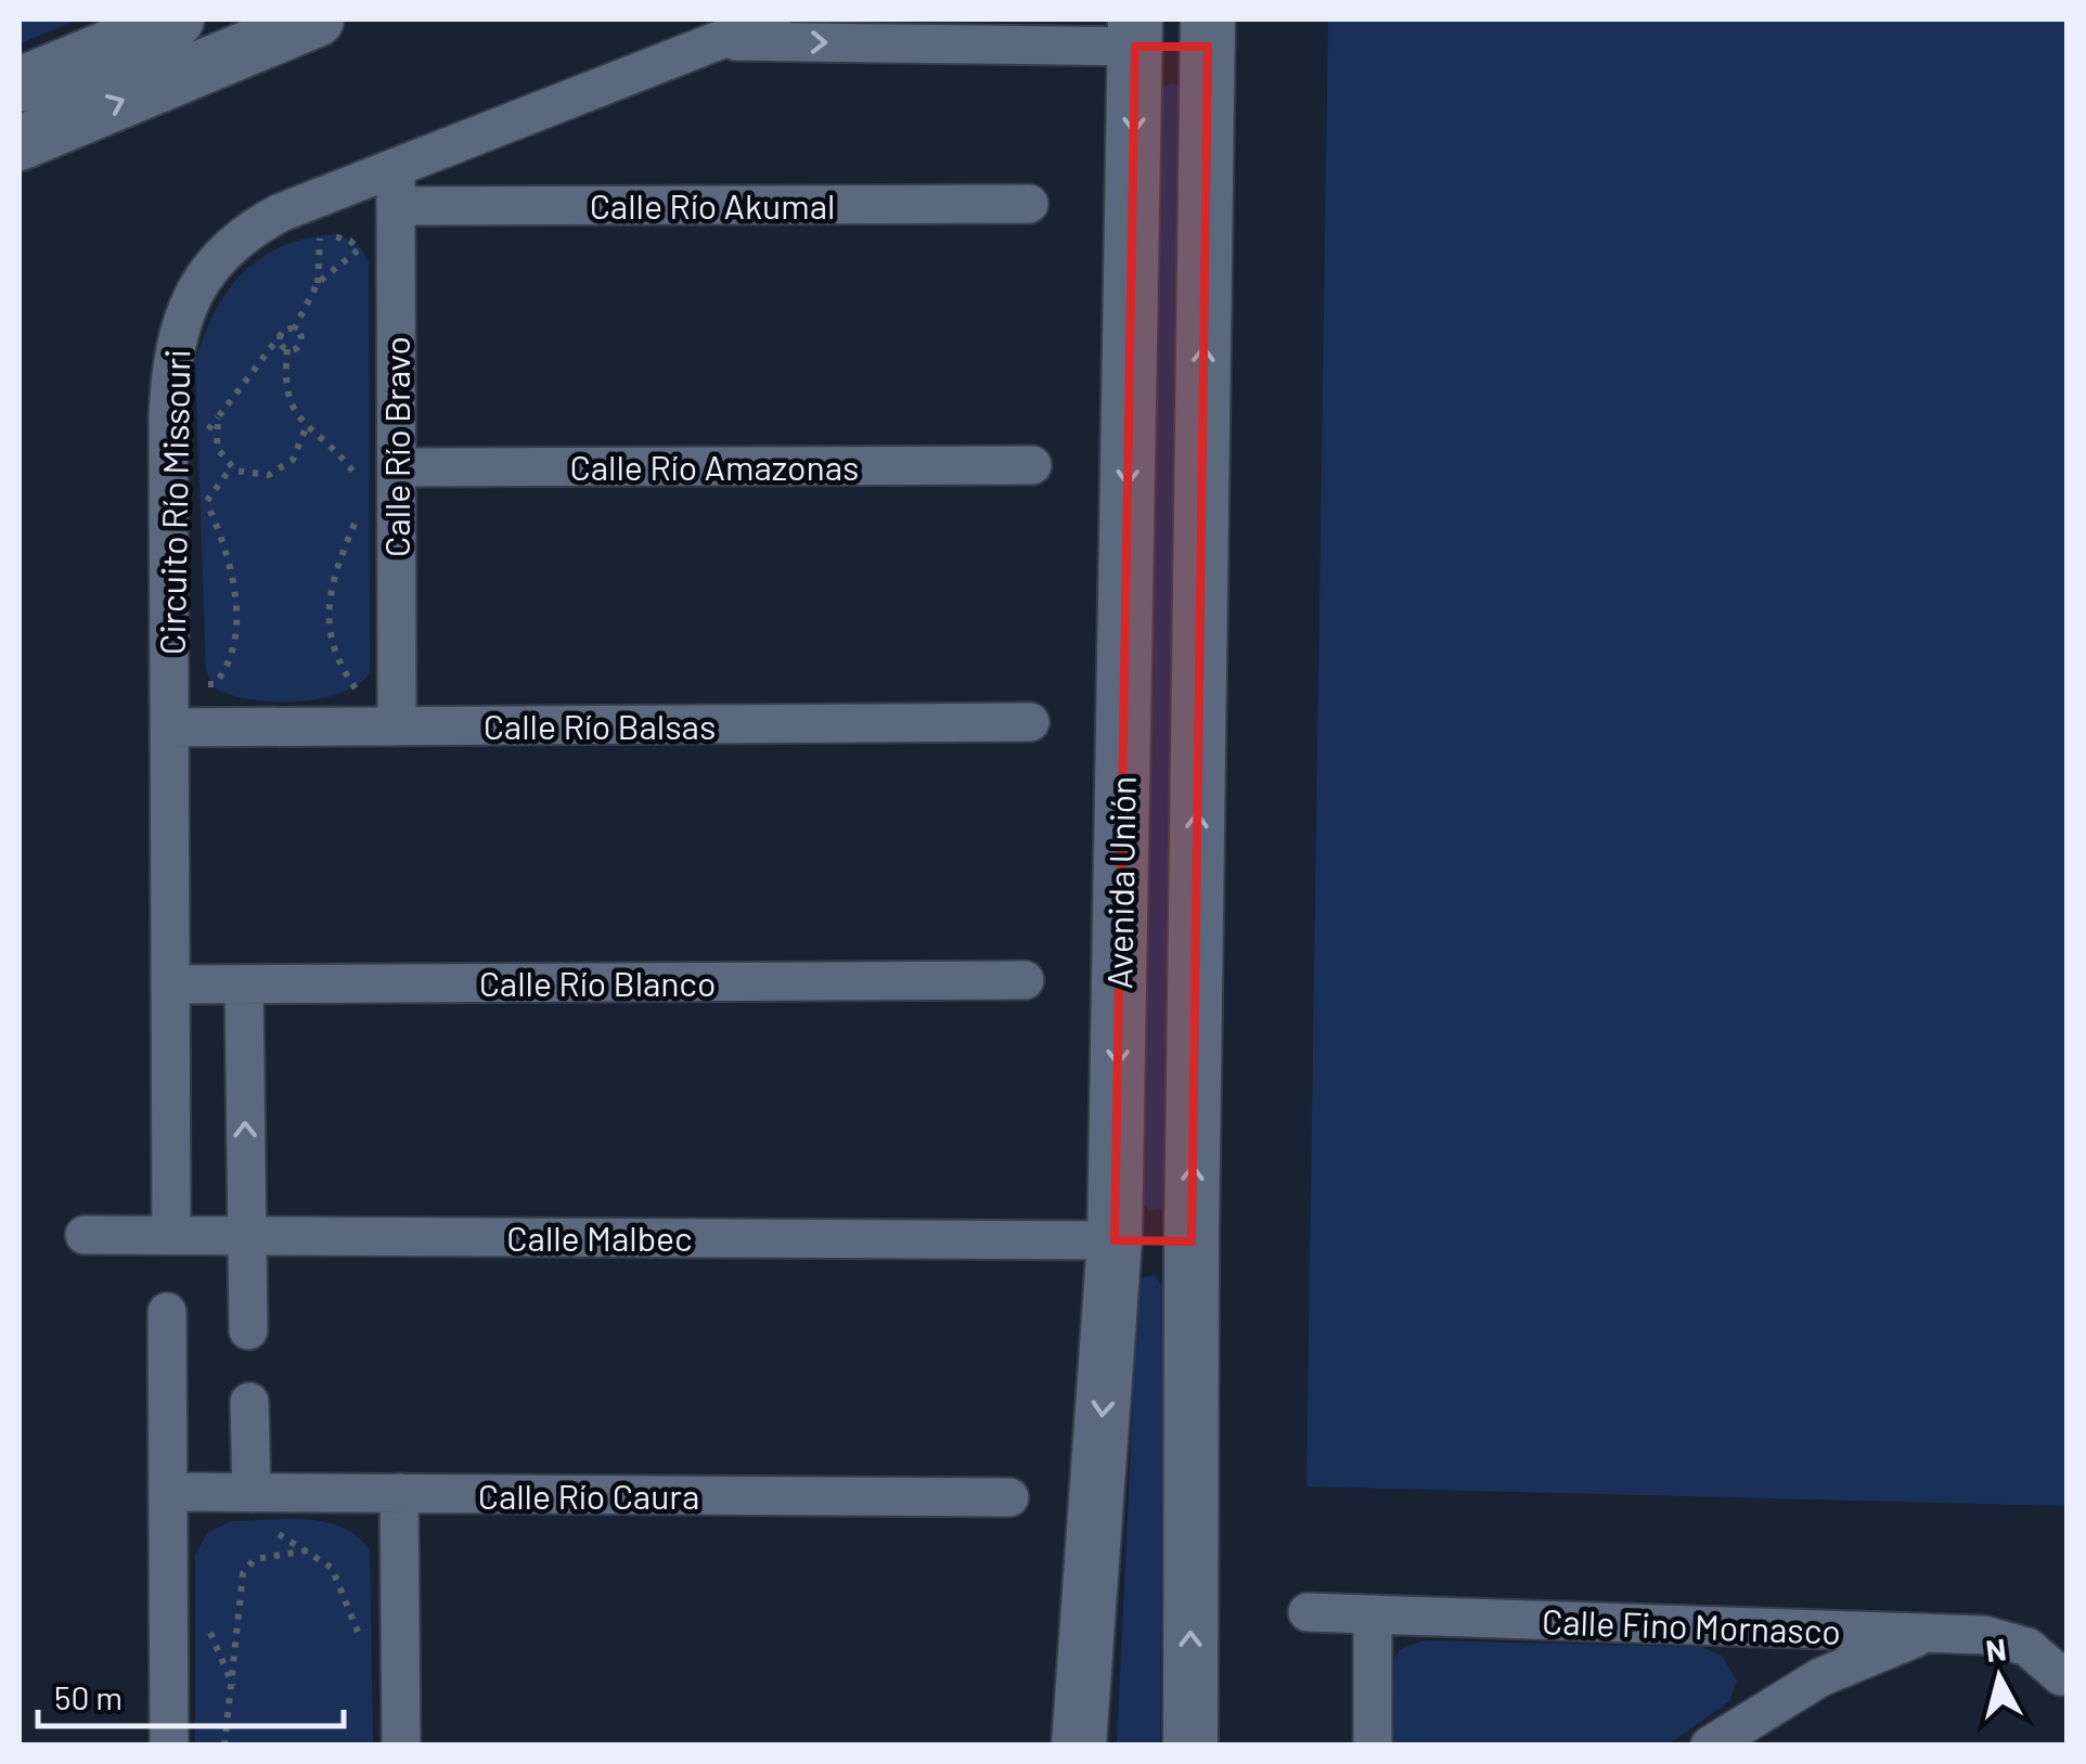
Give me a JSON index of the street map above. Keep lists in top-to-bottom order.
{
  "streets": {
    "street": [
      "Calle Río Akumal",
      "Calle Río Bravo",
      "Calle Río Amazonas",
      "Circuito Río Missouri",
      "Calle Río Balsas",
      "Avenida Unión",
      "Calle Río Blanco",
      "Calle Malbec",
      "Calle Río Caura",
      "Calle Fino Mornasco"
    ]
  },
  "crossings": [
    ["Calle Río Akumal", "Calle Río Bravo"],
    ["Calle Río Bravo", "Calle Río Amazonas"],
    ["Calle Río Bravo", "Circuito Río Missouri"],
    ["Calle Río Bravo", "Calle Río Balsas"],
    ["Circuito Río Missouri", "Calle Río Balsas"],
    ["Circuito Río Missouri", "Avenida Unión"],
    ["Circuito Río Missouri", "Calle Río Blanco"],
    ["Circuito Río Missouri", "Calle Malbec"],
    ["Avenida Unión", "Calle Malbec"]
  ],
  "scale_bar": "50 m",
  "north": "top"
}
